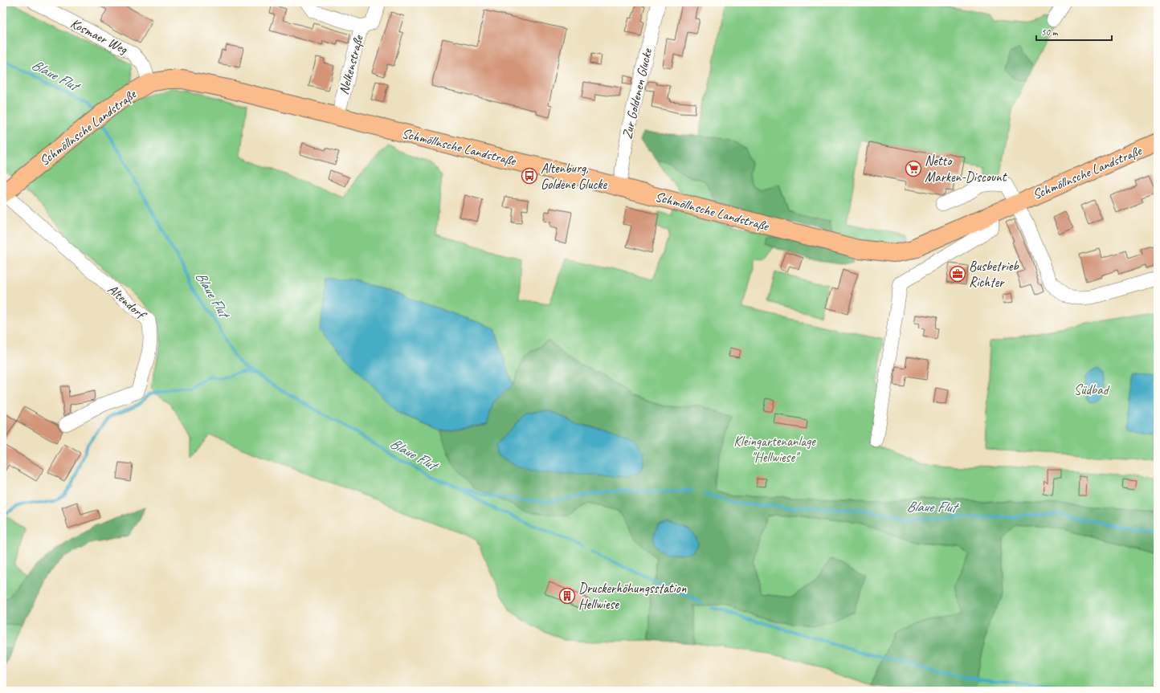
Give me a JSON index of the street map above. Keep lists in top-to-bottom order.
{
  "streets": {
    "main road": ["Schmöllnsche Landstraße"],
    "street": [
      "Kosmaer Weg",
      "Nelkenstraße",
      "Zur Goldenen Glucke",
      "Altendorf"
    ]
  },
  "crossings": [
    ["Kosmaer Weg", "Schmöllnsche Landstraße"],
    ["Zur Goldenen Glucke", "Schmöllnsche Landstraße"],
    ["Schmöllnsche Landstraße", "Altendorf"]
  ],
  "water": ["Blaue Flut"],
  "parks": ["Südbad", "Kleingartenanlage \"Hellwiese\""],
  "places": {
    "supermarket": ["Netto Marken-Discount"],
    "bus stop": ["Altenburg, Goldene Glucke"],
    "office": ["Busbetrieb Richter"],
    "building": ["Druckerhöhungsstation Hellwiese"]
  },
  "scale_bar": "50 m"
}
